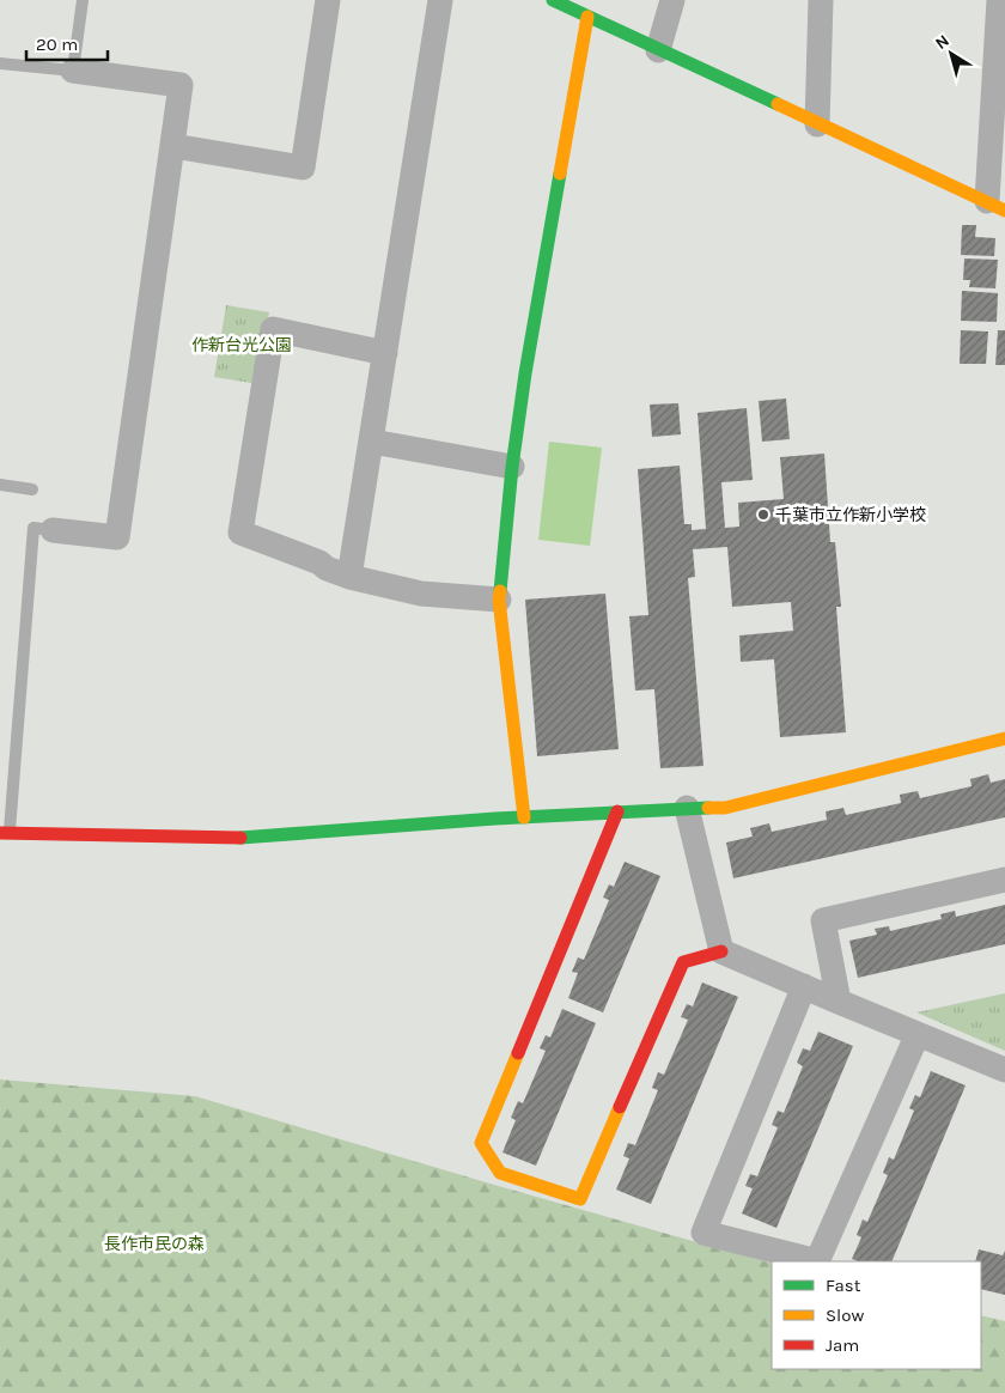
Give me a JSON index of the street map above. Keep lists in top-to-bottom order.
{
  "parks": ["作新台光公園", "長作市民の森"],
  "places": ["千葉市立作新小学校"],
  "legend": ["Fast", "Slow", "Jam"],
  "scale_bar": "20 m",
  "north": "top left"
}
